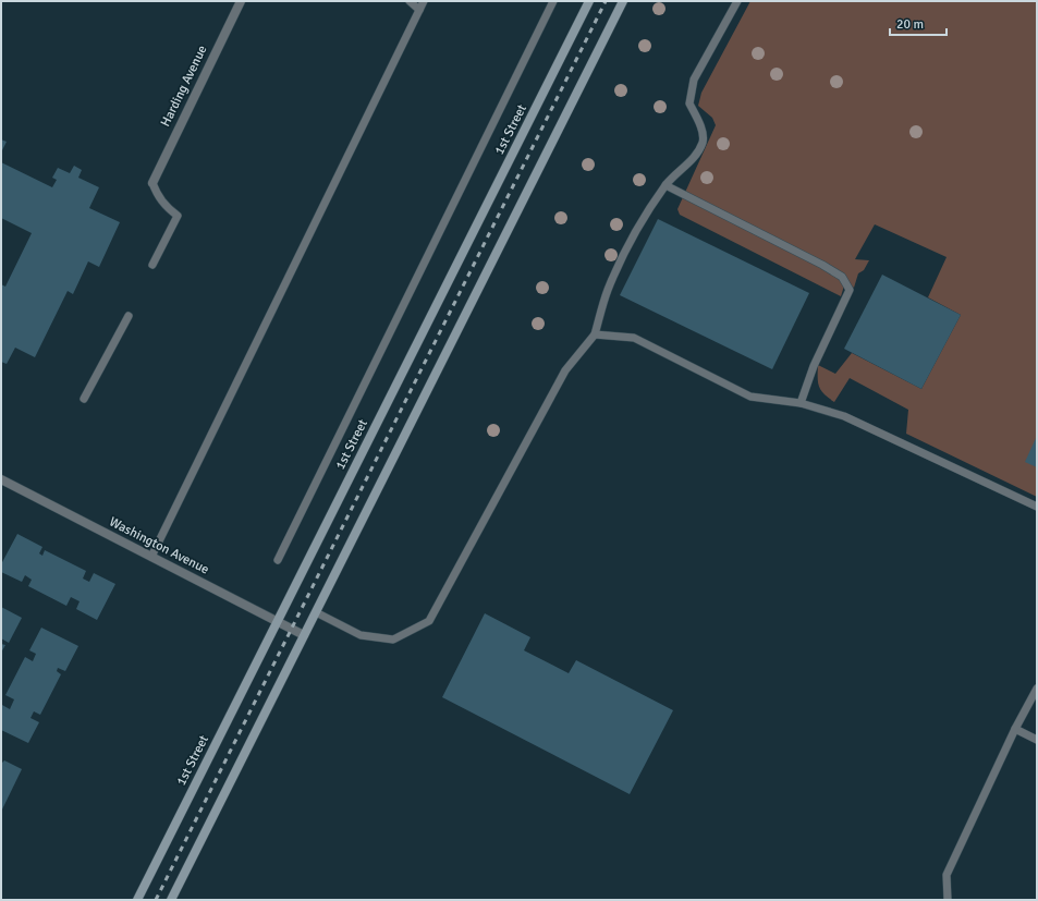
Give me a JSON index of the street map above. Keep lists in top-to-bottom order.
{
  "streets": {
    "main road": ["1st Street"],
    "street": ["Harding Avenue", "Washington Avenue"]
  },
  "crossings": [
    ["1st Street", "Washington Avenue"]
  ],
  "scale_bar": "20 m"
}
